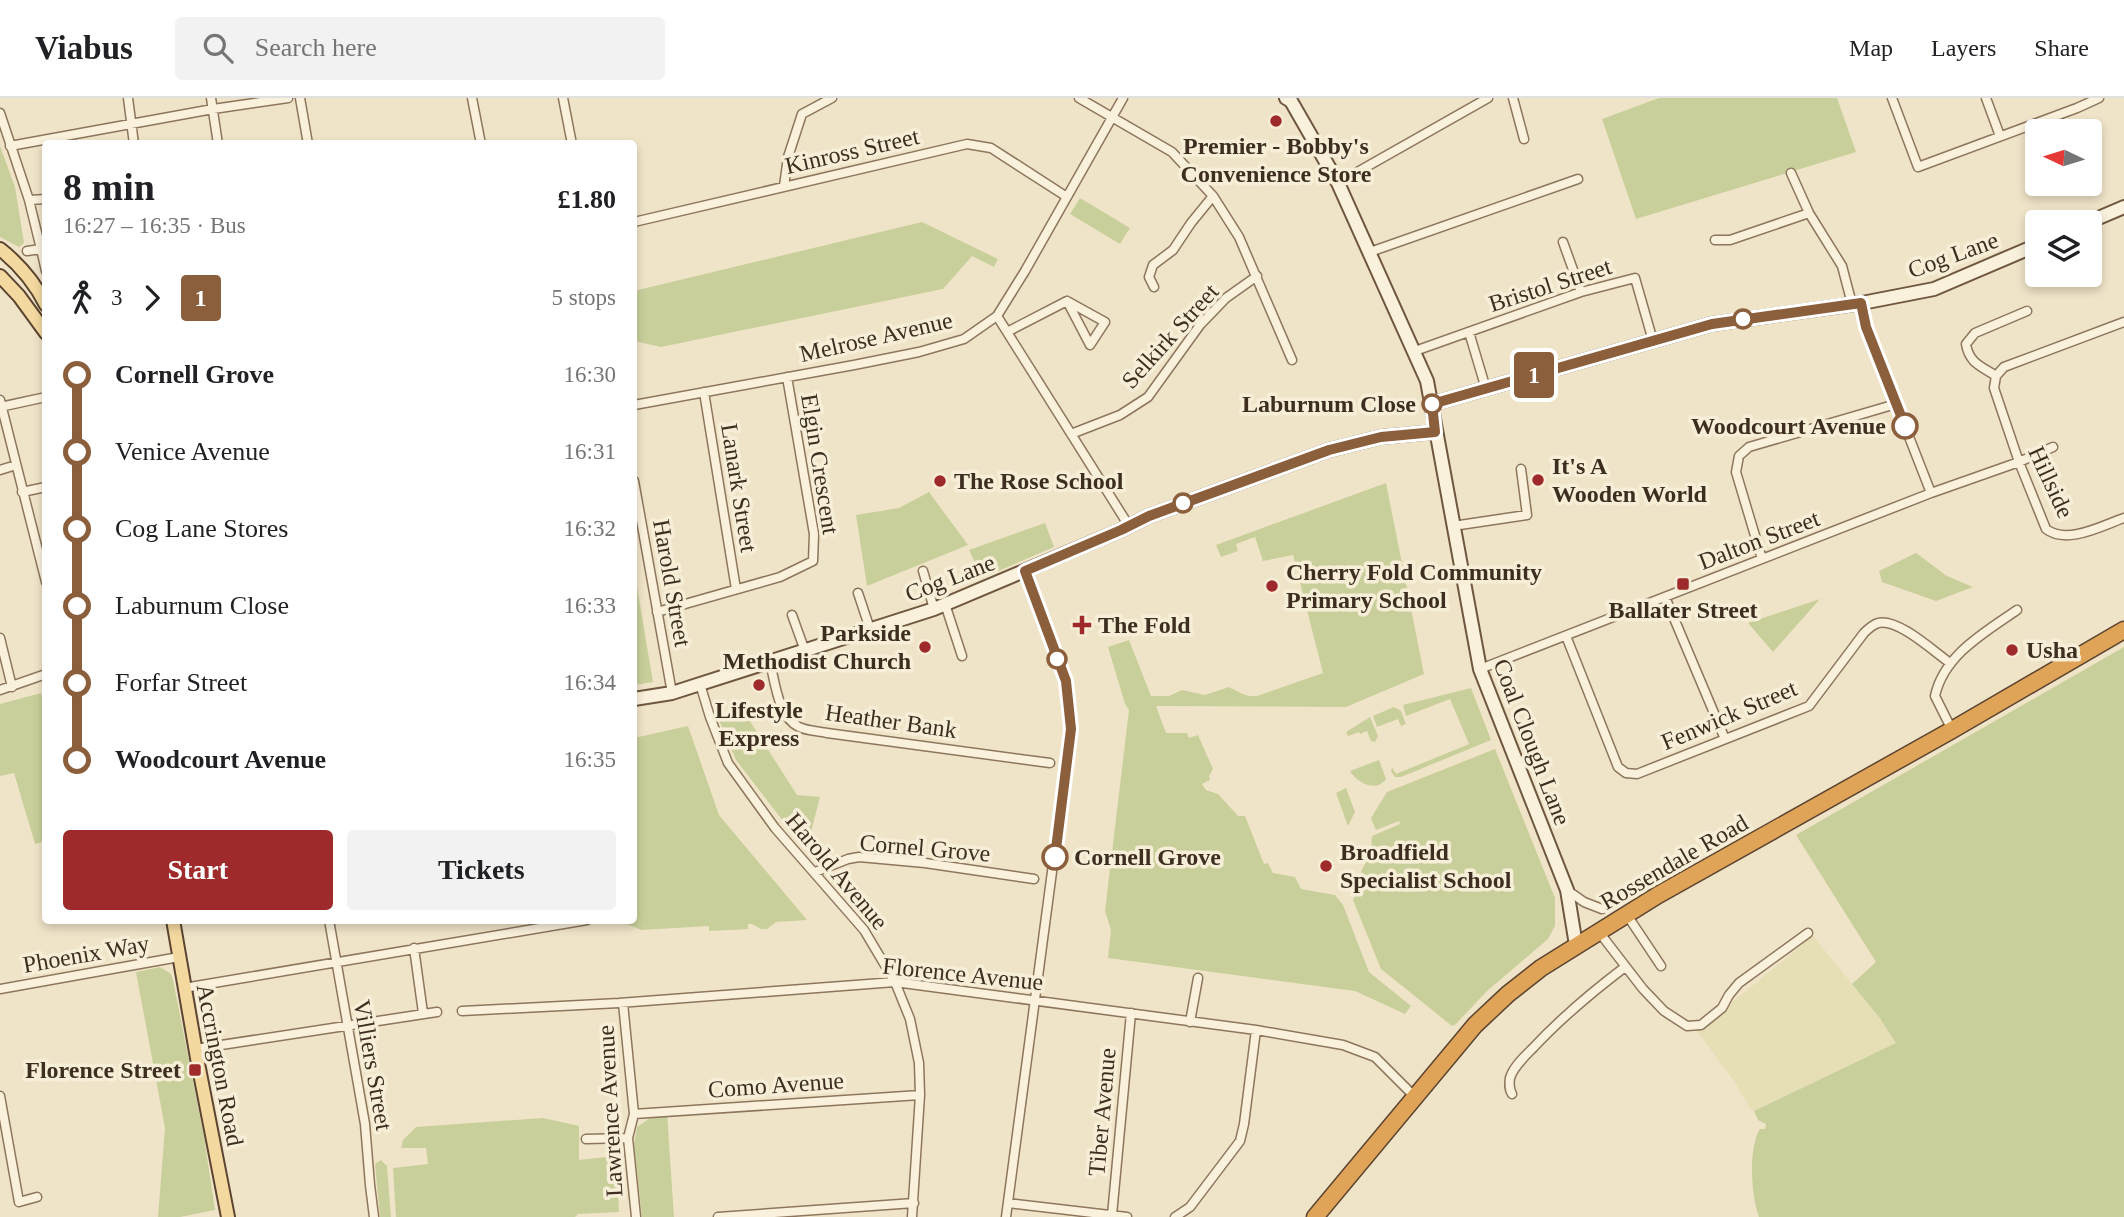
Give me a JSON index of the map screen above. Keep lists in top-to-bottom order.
{
  "streets": {
    "highway": ["Rossendale Road"],
    "main road": ["Accrington Road"],
    "street": [
      "Kinross Street",
      "Cog Lane",
      "Bristol Street",
      "Selkirk Street",
      "Melrose Avenue",
      "Elgin Crescent",
      "Hillside",
      "Lanark Street",
      "Dalton Street",
      "Harold Street",
      "Fenwick Street",
      "Heather Bank",
      "Coal Clough Lane",
      "Cornel Grove",
      "Harold Avenue",
      "Phoenix Way",
      "Florence Avenue",
      "Villiers Street",
      "Como Avenue",
      "Lawrence Avenue",
      "Tiber Avenue"
    ]
  },
  "crossings": [
    ["Kinross Street", "Melrose Avenue"],
    ["Cog Lane", "Bristol Street"],
    ["Cog Lane", "Harold Street"],
    ["Cog Lane", "Heather Bank"],
    ["Cog Lane", "Coal Clough Lane"],
    ["Cog Lane", "Harold Avenue"],
    ["Bristol Street", "Coal Clough Lane"],
    ["Melrose Avenue", "Elgin Crescent"],
    ["Melrose Avenue", "Lanark Street"],
    ["Elgin Crescent", "Lanark Street"],
    ["Elgin Crescent", "Harold Street"],
    ["Hillside", "Dalton Street"],
    ["Dalton Street", "Fenwick Street"],
    ["Dalton Street", "Coal Clough Lane"],
    ["Coal Clough Lane", "Rossendale Road"],
    ["Cornel Grove", "Harold Avenue"],
    ["Rossendale Road", "Florence Avenue"],
    ["Harold Avenue", "Florence Avenue"],
    ["Harold Avenue", "Como Avenue"],
    ["Phoenix Way", "Accrington Road"],
    ["Florence Avenue", "Lawrence Avenue"],
    ["Florence Avenue", "Tiber Avenue"],
    ["Como Avenue", "Lawrence Avenue"]
  ],
  "places": {
    "other": [
      "Premier - Bobby's Convenience Store",
      "Laburnum Close",
      "Woodcourt Avenue",
      "It's A Wooden World",
      "The Rose School",
      "Cherry Fold Community Primary School",
      "Parkside Methodist Church",
      "Usha",
      "Lifestyle Express",
      "Cornell Grove",
      "Broadfield Specialist School"
    ],
    "transit": ["Ballater Street", "Florence Street"],
    "health": ["The Fold"]
  },
  "lines": ["bus line 1"],
  "north": "left",
  "page": {
    "header": "Viabus",
    "search": "Search here",
    "nav": ["Map", "Layers", "Share"],
    "on_map": "1",
    "heading": ["8 min", "16:27 – 16:35 · Bus", "£1.80"],
    "legs": ["3", "1", "5 stops"],
    "list": [
      {
        "name": "Cornell Grove",
        "value": "16:30"
      },
      {
        "name": "Venice Avenue",
        "value": "16:31"
      },
      {
        "name": "Cog Lane Stores",
        "value": "16:32"
      },
      {
        "name": "Laburnum Close",
        "value": "16:33"
      },
      {
        "name": "Forfar Street",
        "value": "16:34"
      },
      {
        "name": "Woodcourt Avenue",
        "value": "16:35"
      }
    ],
    "buttons": ["Start", "Tickets"]
  }
}
